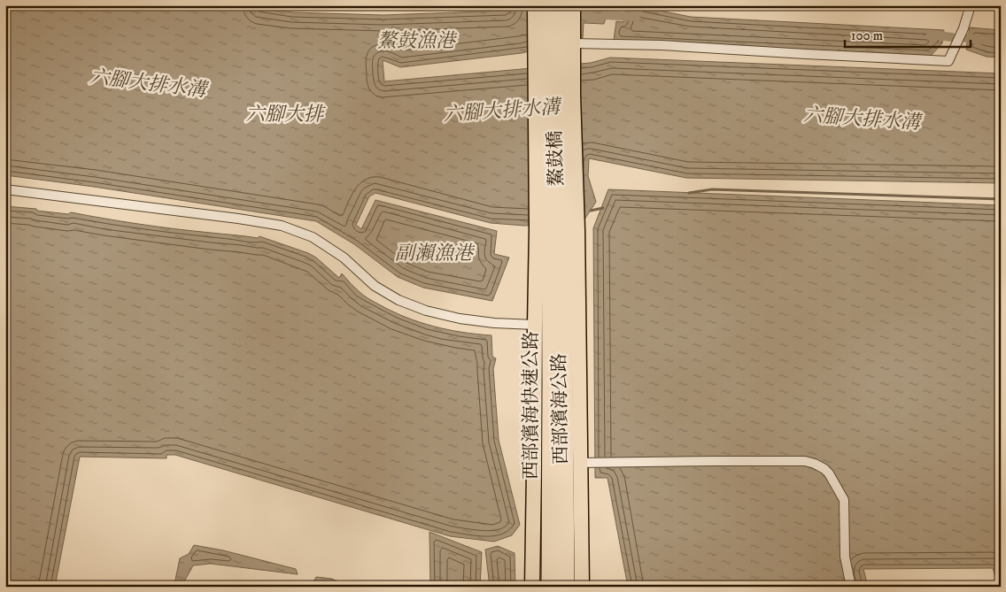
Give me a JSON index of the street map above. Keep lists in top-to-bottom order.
{
  "streets": {
    "highway": ["鰲鼓橋", "西部濱海快速公路"],
    "main road": ["西部濱海公路"]
  },
  "crossings": [
    ["鰲鼓橋", "西部濱海快速公路"],
    ["鰲鼓橋", "西部濱海公路"],
    ["西部濱海快速公路", "西部濱海公路"]
  ],
  "water": [
    "鰲鼓漁港",
    "六腳大排水溝",
    "六腳大排",
    "副瀨漁港"
  ],
  "scale_bar": "100 m"
}
